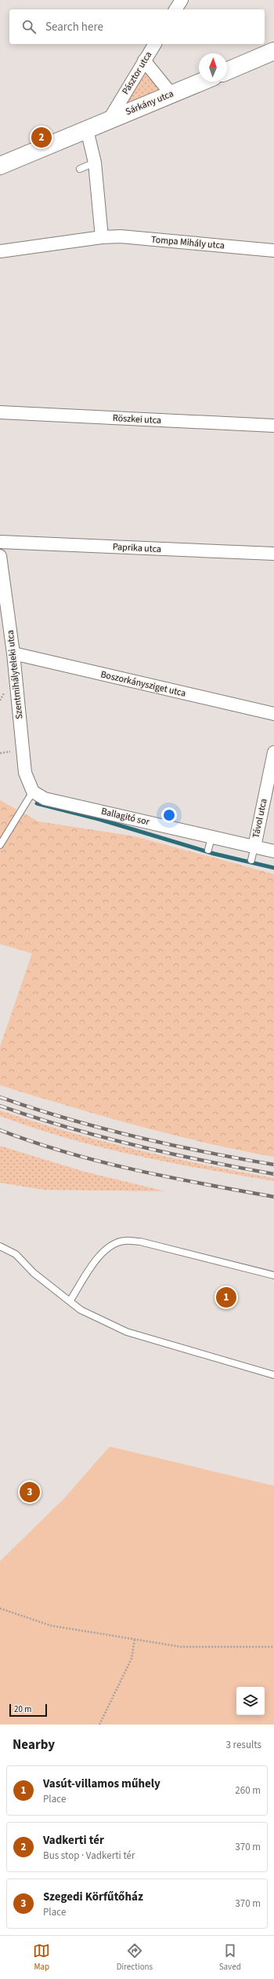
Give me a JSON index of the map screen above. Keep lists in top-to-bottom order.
{
  "streets": {
    "street": [
      "Pásztor utca",
      "Sárkány utca",
      "Tompa Mihály utca",
      "Röszkei utca",
      "Paprika utca",
      "Szentmihályteleki utca",
      "Boszorkánysziget utca",
      "Ballagitó sor",
      "Távol utca"
    ]
  },
  "crossings": [
    ["Pásztor utca", "Sárkány utca"],
    ["Szentmihályteleki utca", "Boszorkánysziget utca"],
    ["Szentmihályteleki utca", "Ballagitó sor"],
    ["Ballagitó sor", "Távol utca"]
  ],
  "scale_bar": "20 m",
  "north": "top",
  "page": {
    "search": "Search here",
    "pins": ["2", "1", "3"],
    "scale": "20 m",
    "heading": ["Nearby", "3 results"],
    "list": [
      {
        "mark": "1",
        "name": "Vasút-villamos műhely",
        "note": "Place",
        "value": "260 m"
      },
      {
        "mark": "2",
        "name": "Vadkerti tér",
        "note": "Bus stop · Vadkerti tér",
        "value": "370 m"
      },
      {
        "mark": "3",
        "name": "Szegedi Körfűtőház",
        "note": "Place",
        "value": "370 m"
      }
    ],
    "nav": ["Map", "Directions", "Saved"]
  }
}
